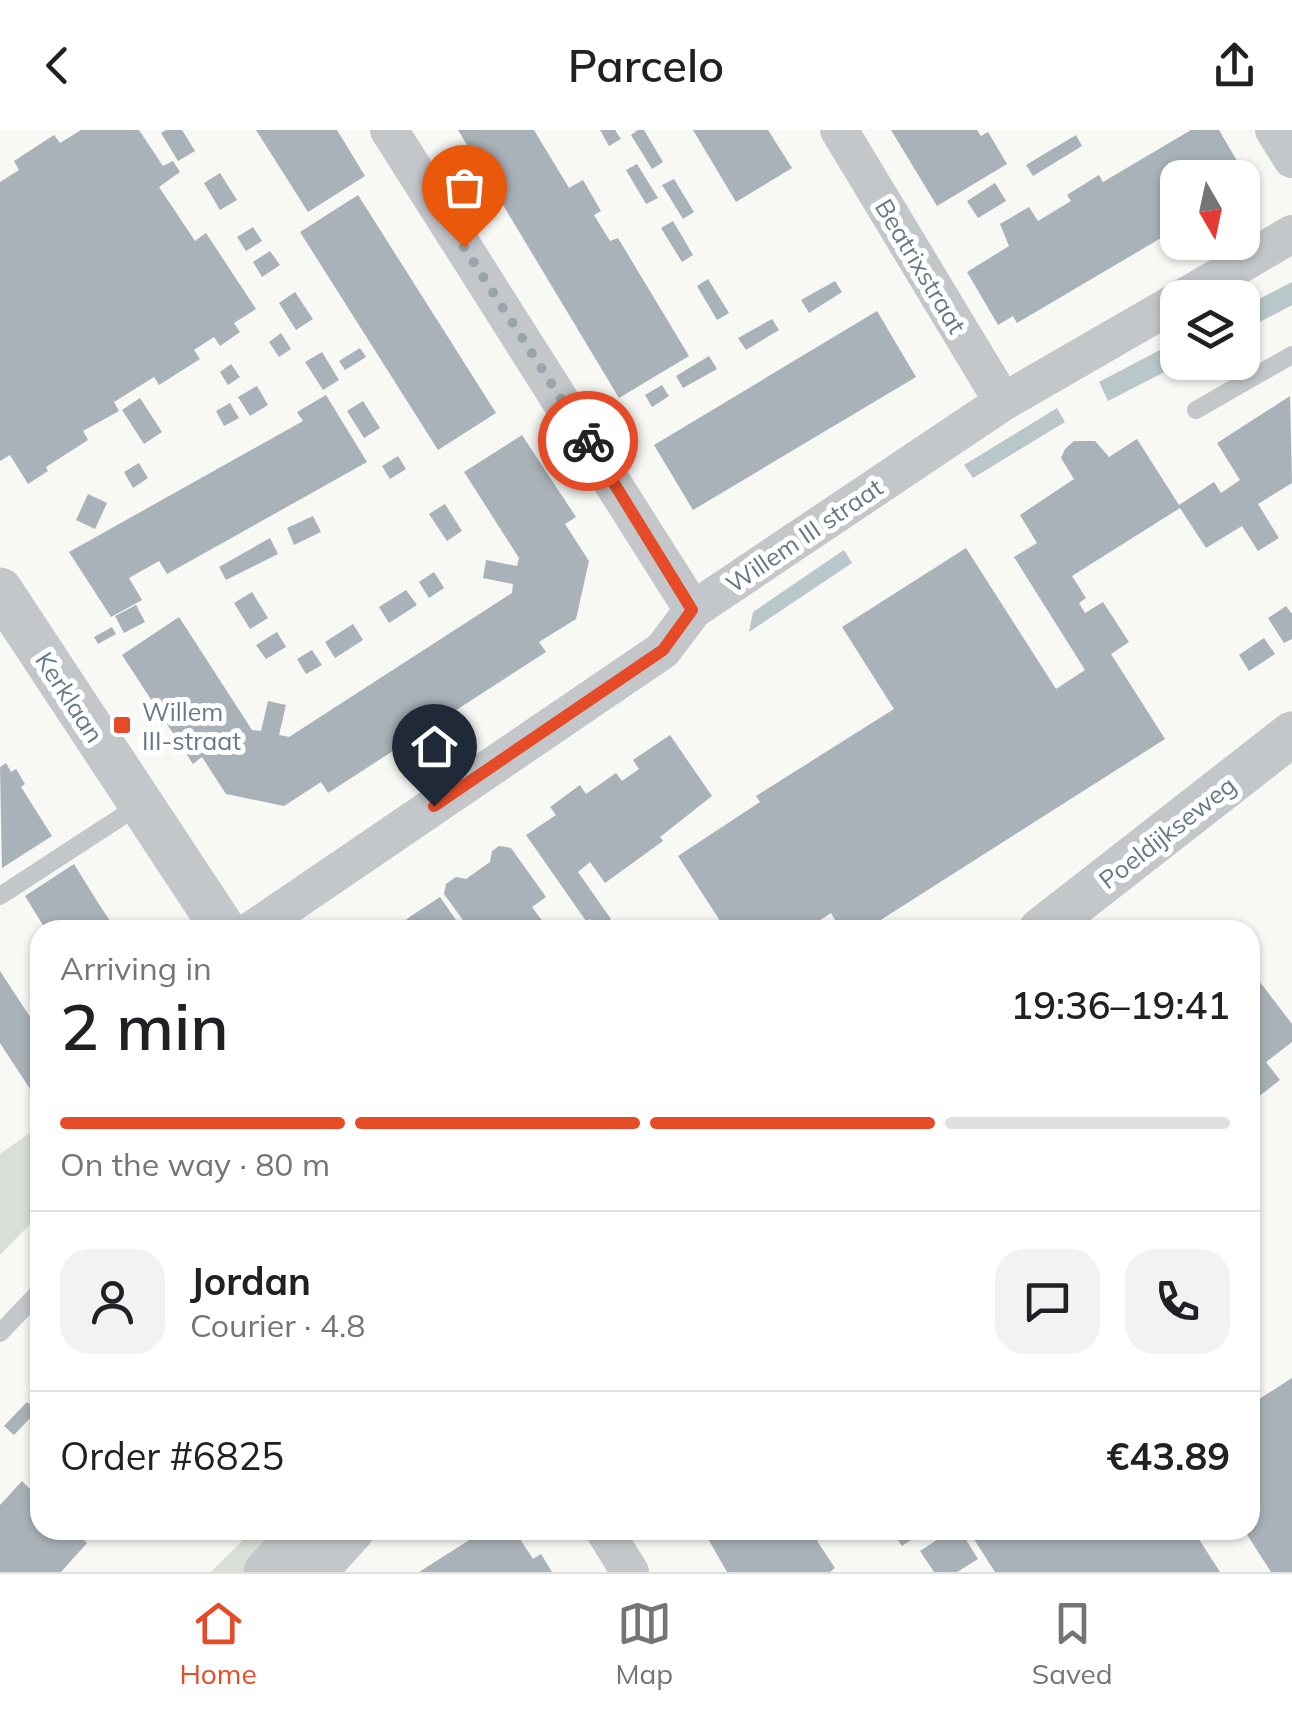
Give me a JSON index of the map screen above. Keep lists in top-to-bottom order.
{
  "streets": {
    "street": [
      "Beatrixstraat",
      "Willem III straat",
      "Kerklaan",
      "Poeldijkseweg"
    ]
  },
  "crossings": [
    ["Beatrixstraat", "Willem III straat"]
  ],
  "places": {
    "transit": ["Willem III-straat"]
  },
  "north": "bottom",
  "page": {
    "header": "Parcelo",
    "heading": ["2 min", "Arriving in", "19:36–19:41"],
    "panel": [
      "Jordan",
      "Courier · 4.8",
      "Order #6825",
      "€43.89"
    ],
    "bar": "On the way · 80 m",
    "tabs": ["Home", "Map", "Saved"]
  }
}
